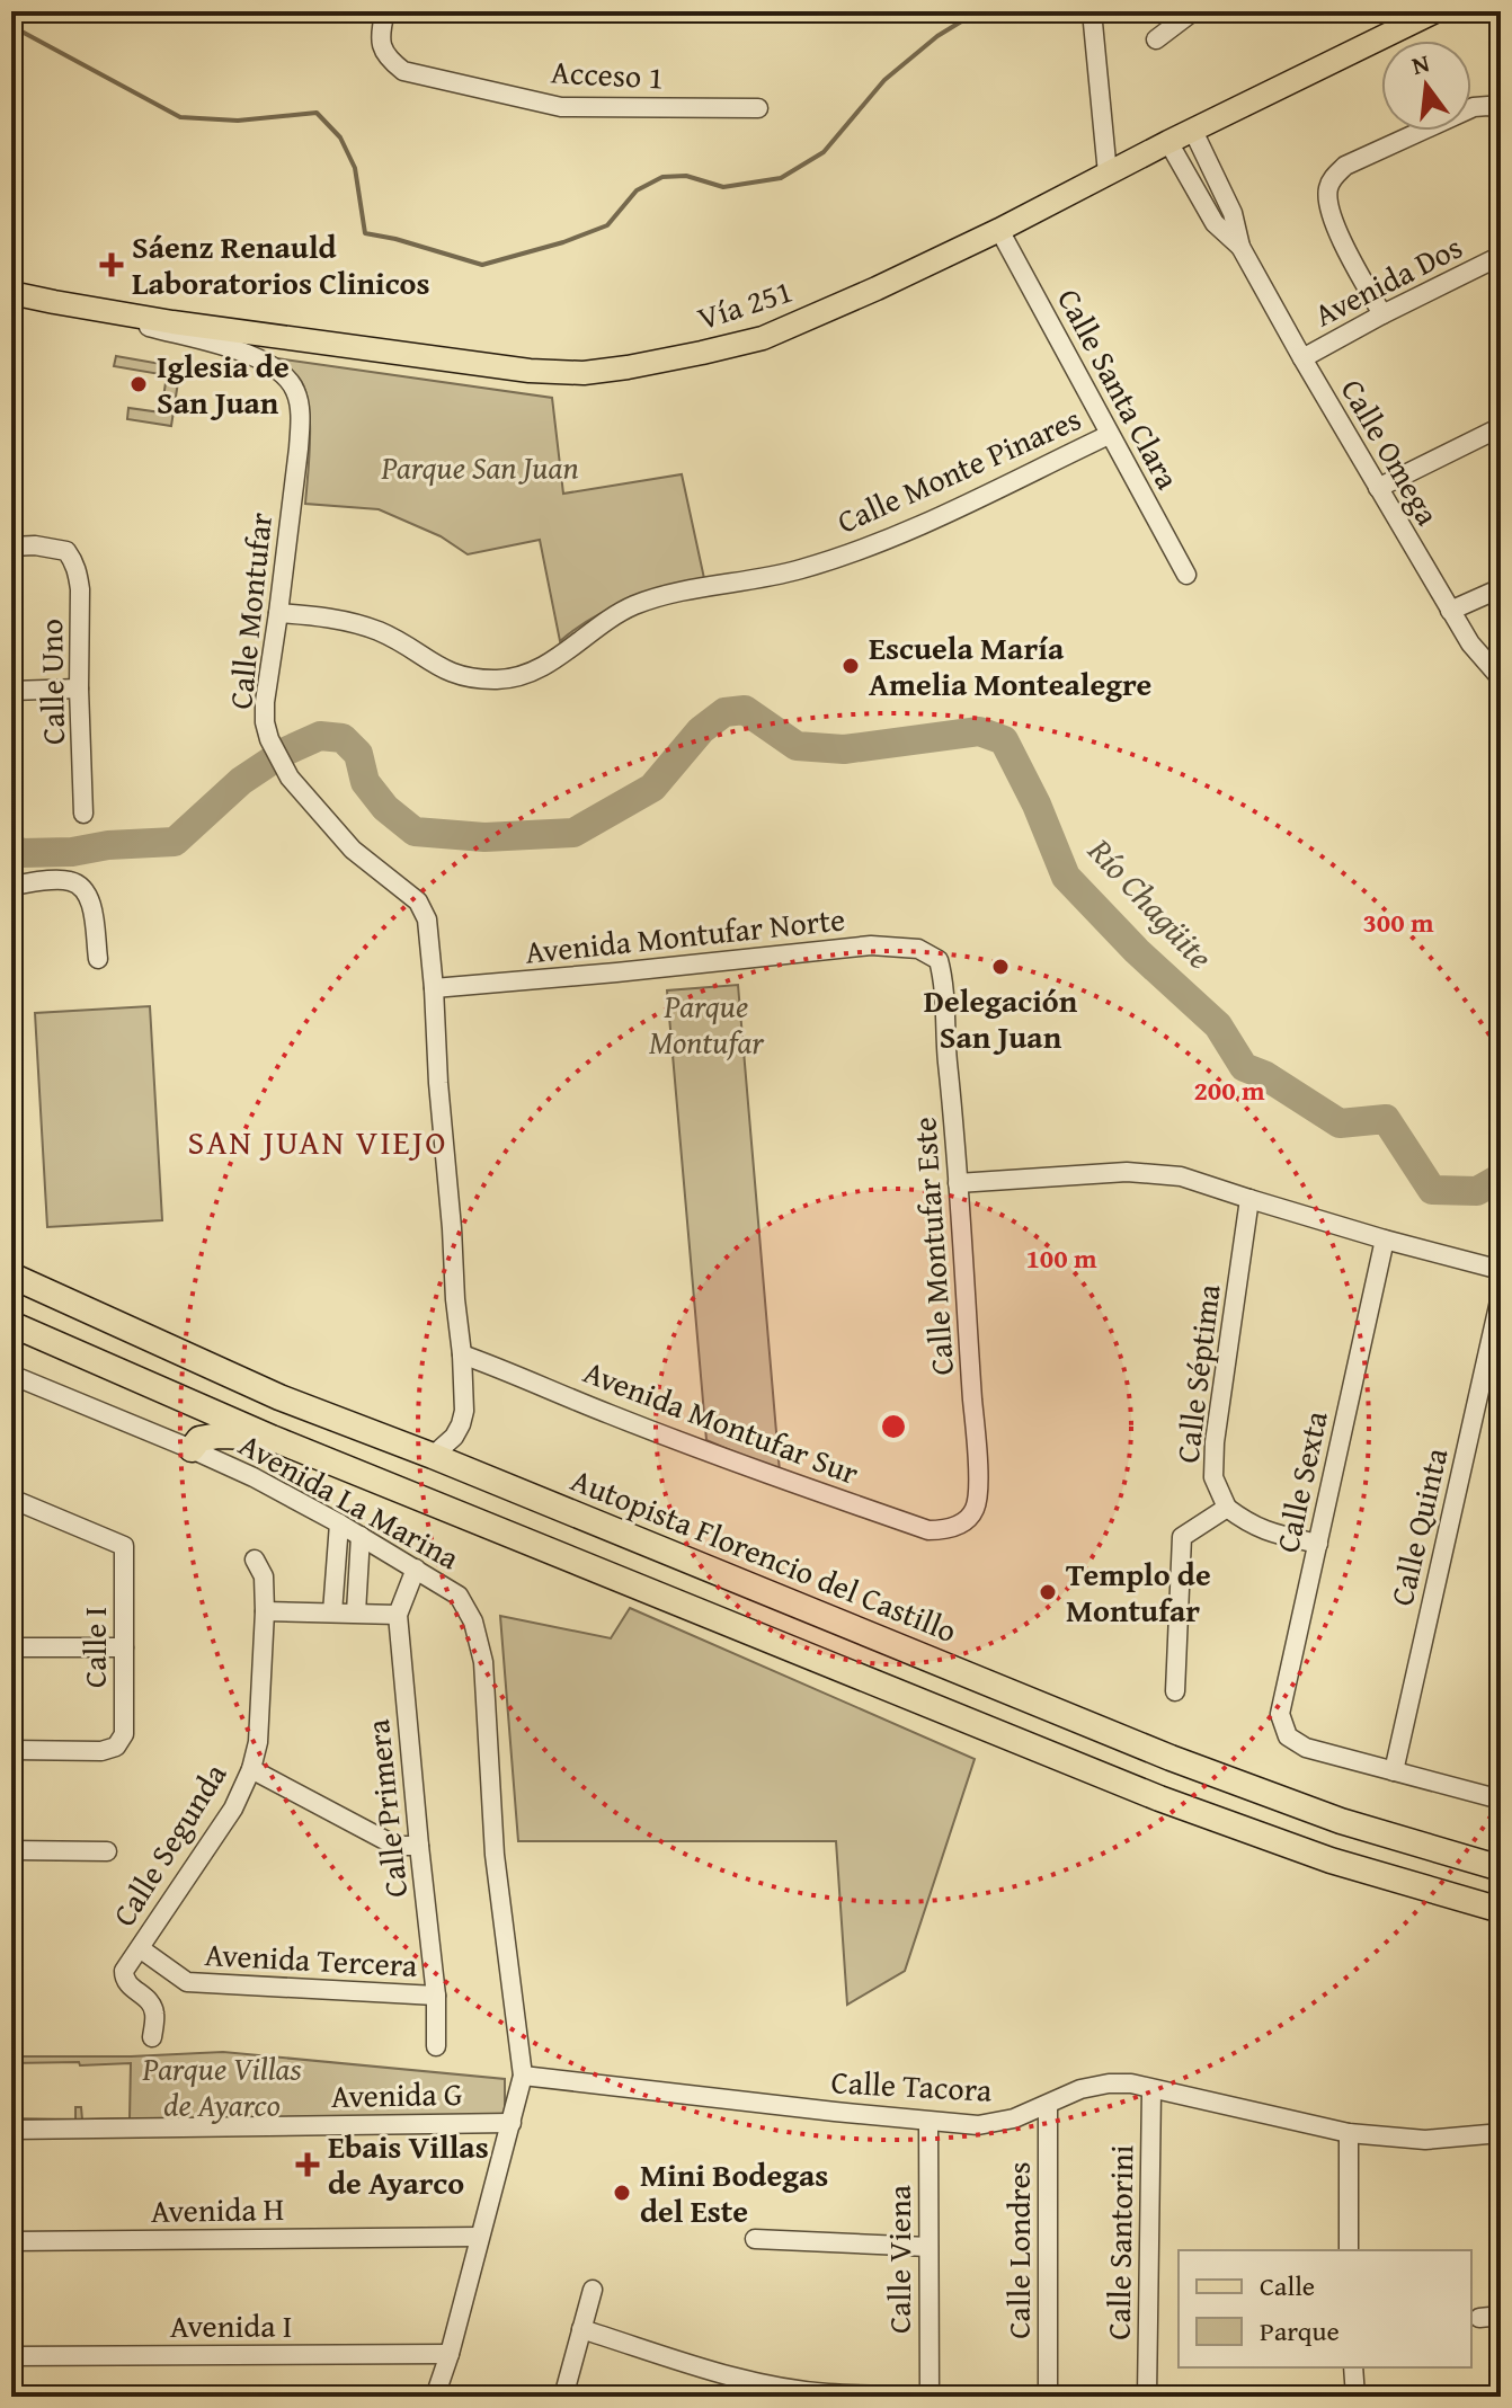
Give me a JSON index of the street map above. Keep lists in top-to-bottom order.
{
  "streets": {
    "highway": ["Autopista Florencio del Castillo"],
    "main road": ["Vía 251"],
    "street": [
      "Acceso 1",
      "Avenida Dos",
      "Calle Santa Clara",
      "Calle Omega",
      "Calle Monte Pinares",
      "Calle Montufar",
      "Calle Uno",
      "Avenida Montufar Norte",
      "Calle Montufar Este",
      "Calle Séptima",
      "Avenida Montufar Sur",
      "Calle Sexta",
      "Avenida La Marina",
      "Calle Quinta",
      "Calle I",
      "Calle Primera",
      "Calle Segunda",
      "Avenida Tercera",
      "Calle Tacora",
      "Avenida G",
      "Avenida H",
      "Calle Santorini",
      "Calle Londres",
      "Calle Viena",
      "Avenida I"
    ]
  },
  "crossings": [
    ["Avenida Dos", "Calle Omega"],
    ["Vía 251", "Calle Santa Clara"],
    ["Vía 251", "Calle Omega"],
    ["Vía 251", "Calle Montufar"],
    ["Calle Santa Clara", "Calle Monte Pinares"],
    ["Calle Monte Pinares", "Calle Montufar"],
    ["Calle Montufar", "Avenida Montufar Norte"],
    ["Calle Montufar", "Avenida Montufar Sur"],
    ["Calle Montufar", "Autopista Florencio del Castillo"],
    ["Avenida Montufar Norte", "Calle Montufar Este"],
    ["Calle Montufar Este", "Avenida Montufar Sur"],
    ["Calle Sexta", "Calle Quinta"],
    ["Avenida La Marina", "Calle Primera"],
    ["Avenida La Marina", "Calle Tacora"],
    ["Calle Primera", "Avenida Tercera"],
    ["Calle Segunda", "Avenida Tercera"],
    ["Calle Tacora", "Calle Santorini"],
    ["Calle Tacora", "Calle Londres"],
    ["Calle Tacora", "Calle Viena"]
  ],
  "districts": ["SAN JUAN VIEJO"],
  "water": ["Río Chagüite"],
  "parks": ["Parque San Juan", "Parque Montufar", "Parque Villas de Ayarco"],
  "places": {
    "health": ["Sáenz Renauld Laboratorios Clinicos", "Ebais Villas de Ayarco"],
    "other": [
      "Iglesia de San Juan",
      "Escuela María Amelia Montealegre",
      "Delegación San Juan",
      "Templo de Montufar",
      "Mini Bodegas del Este"
    ]
  },
  "legend": ["Calle", "Parque"],
  "north": "top",
  "rings": ["300 m", "200 m", "100 m"]
}
